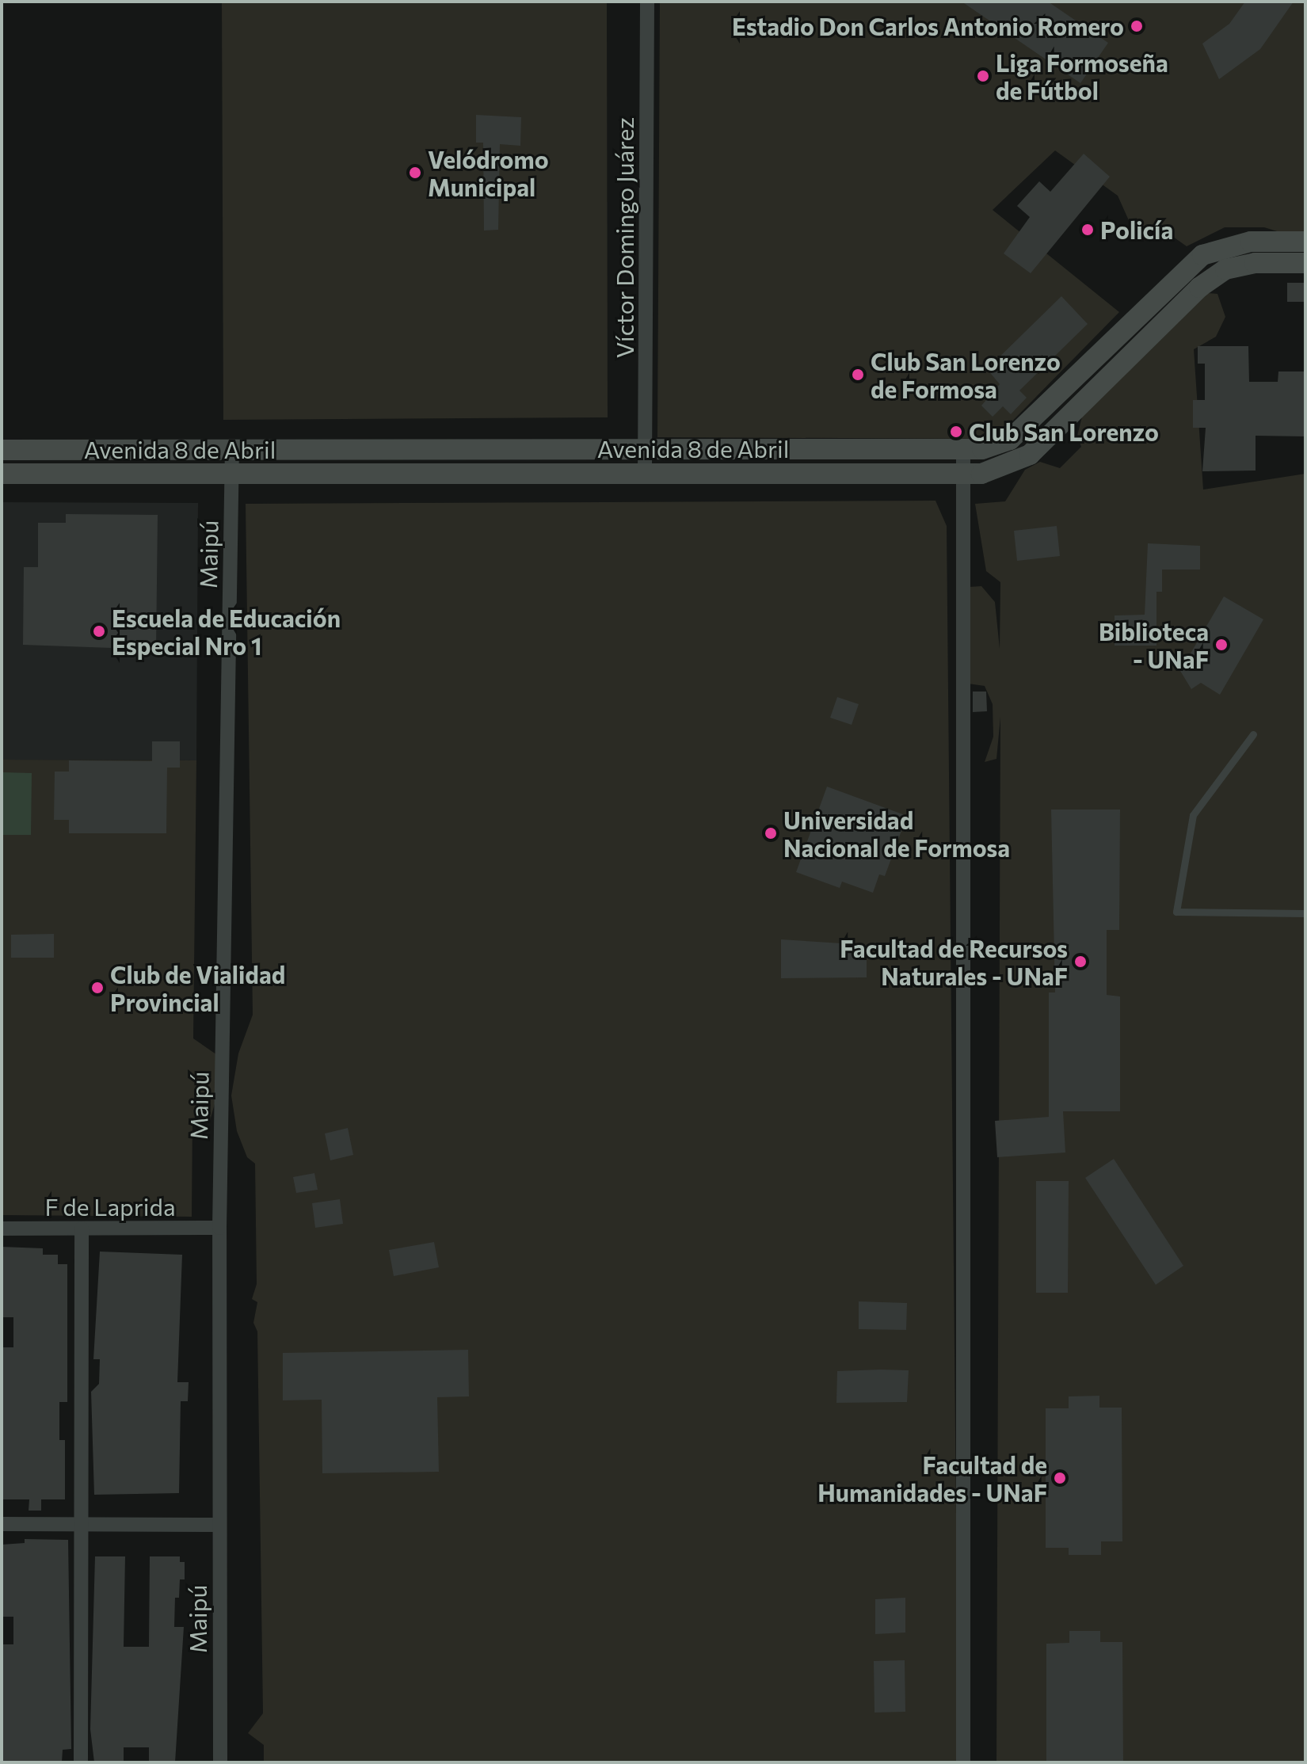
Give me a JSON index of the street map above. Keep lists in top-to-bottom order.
{
  "streets": {
    "main road": ["Avenida 8 de Abril"],
    "street": ["Víctor Domingo Juárez", "Maipú", "F de Laprida"]
  },
  "crossings": [
    ["Víctor Domingo Juárez", "Avenida 8 de Abril"],
    ["Avenida 8 de Abril", "Maipú"],
    ["Maipú", "F de Laprida"]
  ],
  "places": [
    "Estadio Don Carlos Antonio Romero",
    "Liga Formoseña de Fútbol",
    "Velódromo Municipal",
    "Policía",
    "Club San Lorenzo de Formosa",
    "Club San Lorenzo",
    "Escuela de Educación Especial Nro 1",
    "Biblioteca - UNaF",
    "Universidad Nacional de Formosa",
    "Facultad de Recursos Naturales - UNaF",
    "Club de Vialidad Provincial",
    "Facultad de Humanidades - UNaF"
  ]
}
